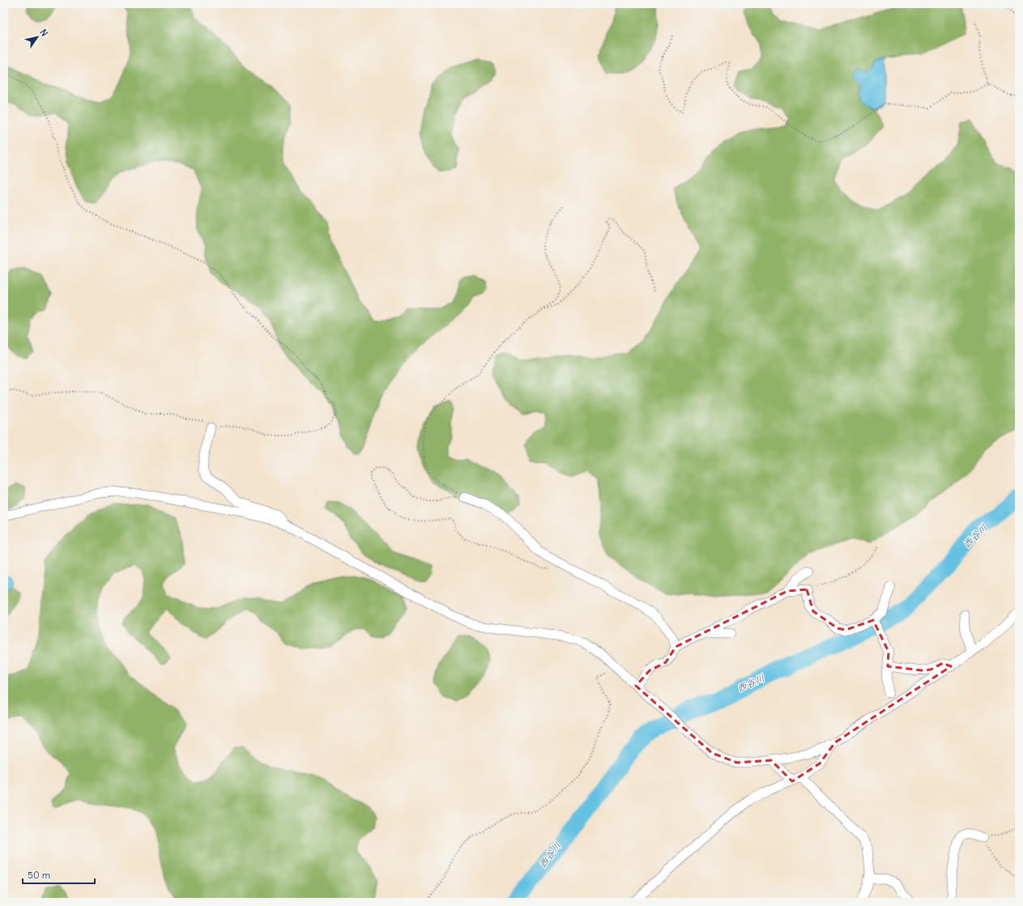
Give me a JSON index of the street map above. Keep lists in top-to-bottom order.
{
  "water": ["西谷川"],
  "scale_bar": "50 m",
  "north": "top right"
}
